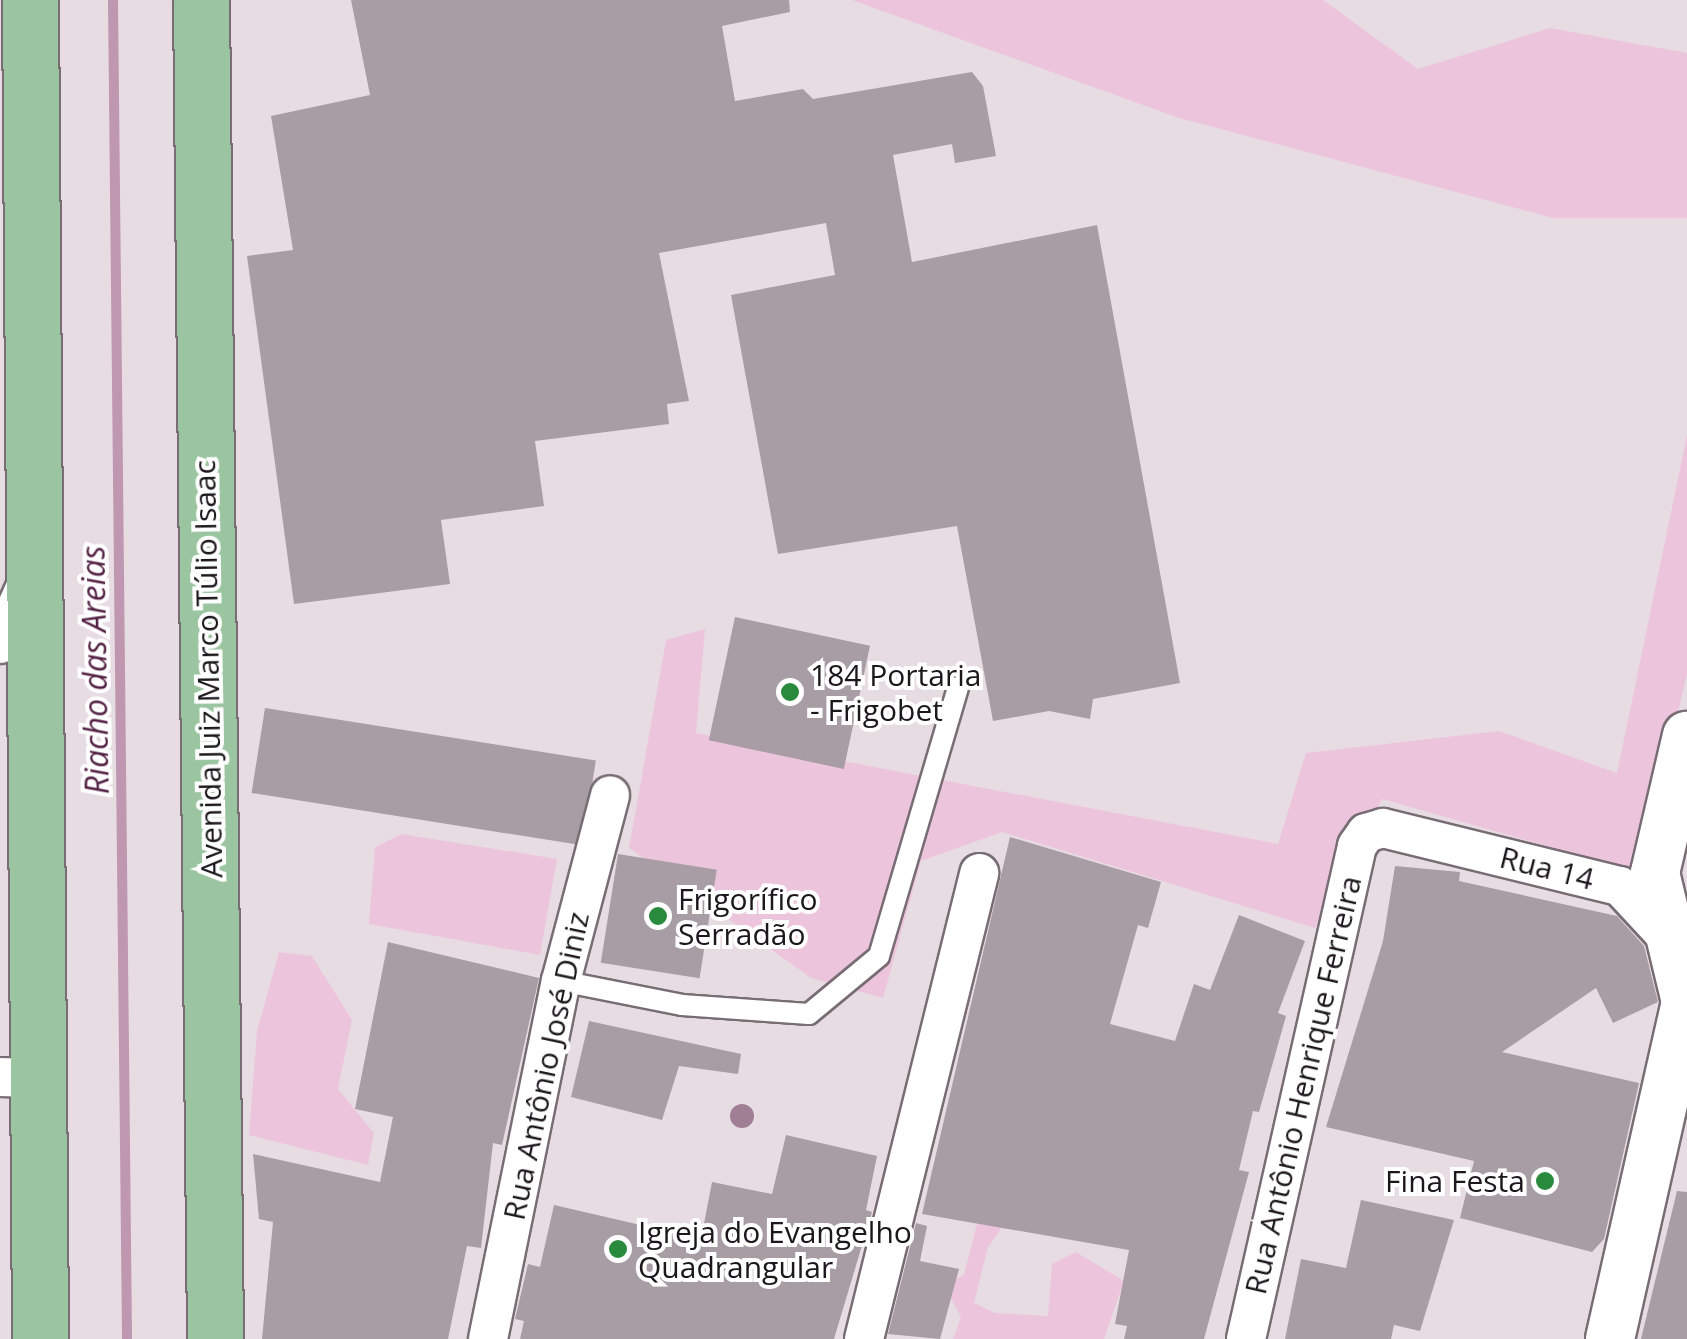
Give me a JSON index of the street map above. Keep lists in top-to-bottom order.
{
  "streets": {
    "main road": ["Avenida Juiz Marco Túlio Isaac"],
    "street": ["Rua 14", "Rua Antônio José Diniz", "Rua Antônio Henrique Ferreira"]
  },
  "crossings": [
    ["Rua 14", "Rua Antônio Henrique Ferreira"]
  ],
  "water": ["Riacho das Areias"],
  "places": [
    "184 Portaria - Frigobet",
    "Frigorífico Serradão",
    "Fina Festa",
    "Igreja do Evangelho Quadrangular"
  ]
}
